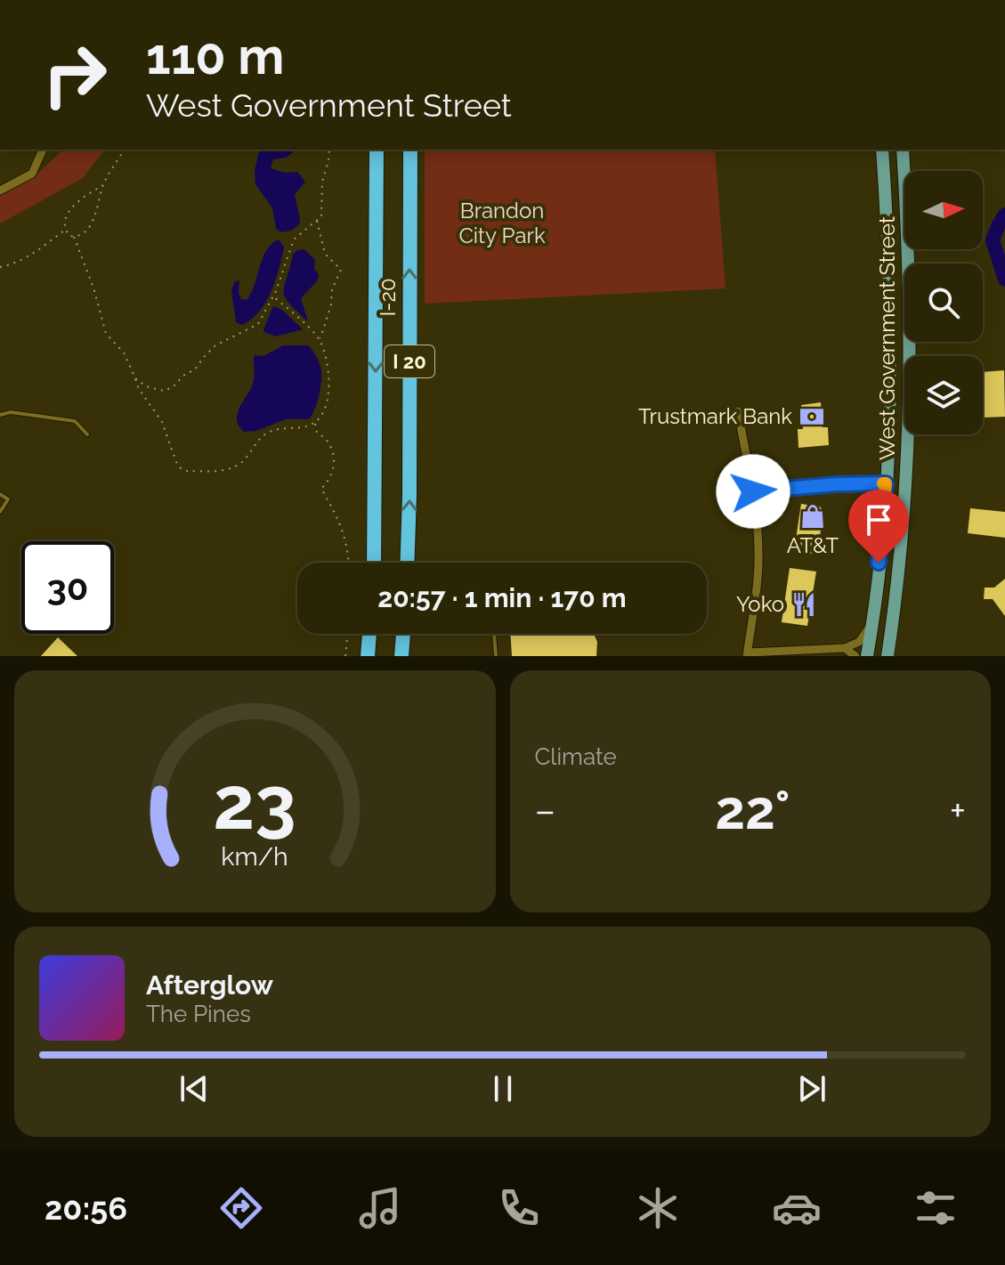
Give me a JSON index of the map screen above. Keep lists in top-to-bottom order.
{
  "streets": {
    "highway": ["I-20", "I 20"],
    "main road": ["West Government Street"]
  },
  "parks": ["Brandon City Park"],
  "places": {
    "bank": ["Trustmark Bank"],
    "shop": ["AT&T"],
    "restaurant": ["Yoko"]
  },
  "north": "right",
  "page": {
    "turn": ["110 m", "West Government Street"],
    "limit": "30",
    "trip": "20:57 · 1 min · 170 m",
    "tile": "Climate",
    "heat": ["−", "22°", "+"],
    "song": ["Afterglow", "The Pines"],
    "tabs": "20:56",
    "gauge": ["23", "km/h"]
  }
}
